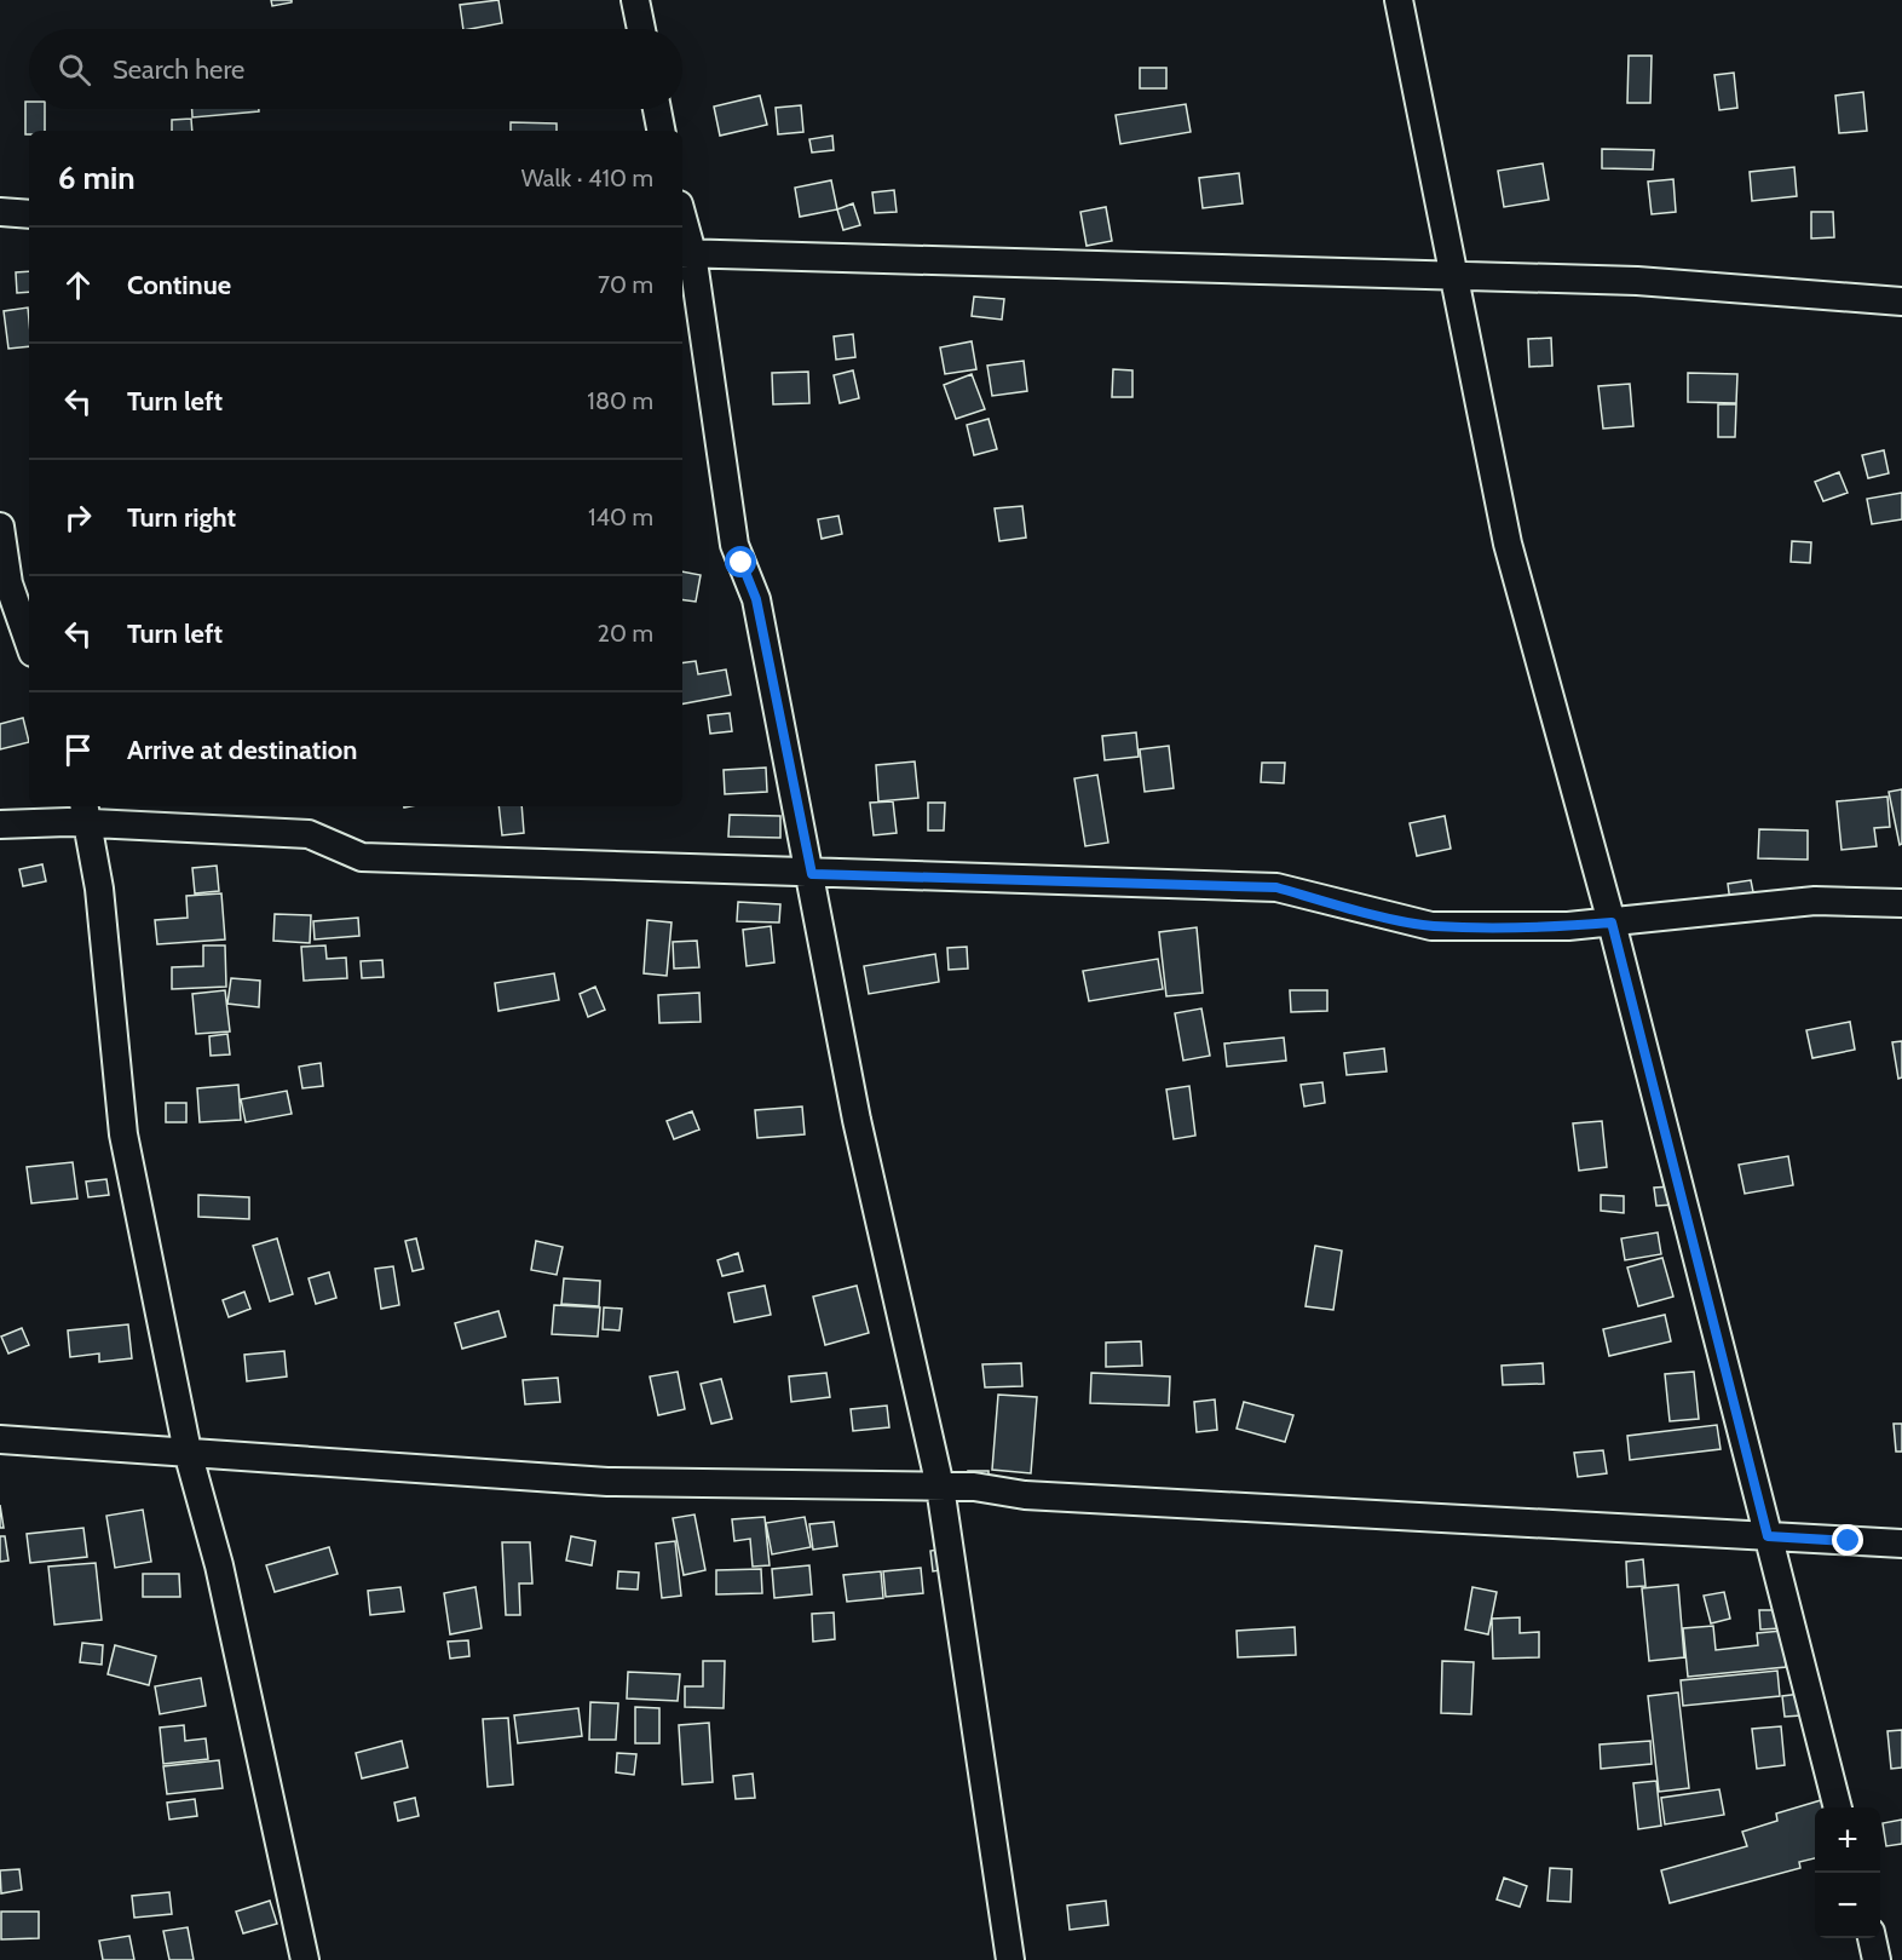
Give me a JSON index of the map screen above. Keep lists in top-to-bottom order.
{
  "page": {
    "search": "Search here",
    "heading": ["6 min", "Walk · 410 m"],
    "list": [
      ["Continue", "70 m"],
      ["Turn left", "180 m"],
      ["Turn right", "140 m"],
      ["Turn left", "20 m"],
      "Arrive at destination"
    ],
    "map_buttons": ["+", "−"]
  }
}
